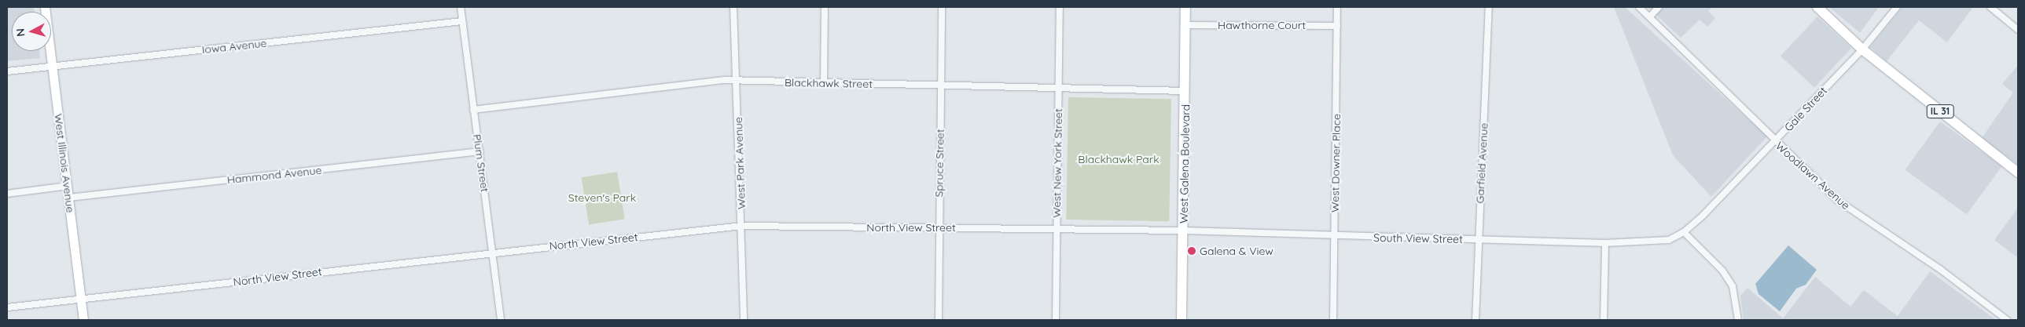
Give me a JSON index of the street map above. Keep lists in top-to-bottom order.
{
  "streets": {
    "main road": ["IL 31", "West Illinois Avenue", "West Galena Boulevard"],
    "street": [
      "Hawthorne Court",
      "Iowa Avenue",
      "Blackhawk Street",
      "Gale Street",
      "Plum Street",
      "West Park Avenue",
      "Spruce Street",
      "West New York Street",
      "West Downer Place",
      "Garfield Avenue",
      "Hammond Avenue",
      "Woodlawn Avenue",
      "North View Street",
      "South View Street"
    ]
  },
  "crossings": [
    ["Hawthorne Court", "West Downer Place"],
    ["Hawthorne Court", "West Galena Boulevard"],
    ["Iowa Avenue", "West Illinois Avenue"],
    ["Iowa Avenue", "Plum Street"],
    ["Blackhawk Street", "Plum Street"],
    ["Blackhawk Street", "West Park Avenue"],
    ["Blackhawk Street", "Spruce Street"],
    ["Blackhawk Street", "West New York Street"],
    ["Blackhawk Street", "West Galena Boulevard"],
    ["Gale Street", "IL 31"],
    ["Gale Street", "Woodlawn Avenue"],
    ["Gale Street", "South View Street"],
    ["West Illinois Avenue", "Hammond Avenue"],
    ["West Illinois Avenue", "North View Street"],
    ["Plum Street", "Hammond Avenue"],
    ["Plum Street", "North View Street"],
    ["West Park Avenue", "North View Street"],
    ["Spruce Street", "North View Street"],
    ["West New York Street", "North View Street"],
    ["West Downer Place", "South View Street"],
    ["Garfield Avenue", "South View Street"],
    ["West Galena Boulevard", "North View Street"],
    ["West Galena Boulevard", "South View Street"],
    ["North View Street", "South View Street"]
  ],
  "parks": ["Blackhawk Park", "Steven's Park"],
  "places": ["Galena & View"],
  "north": "left"
}
